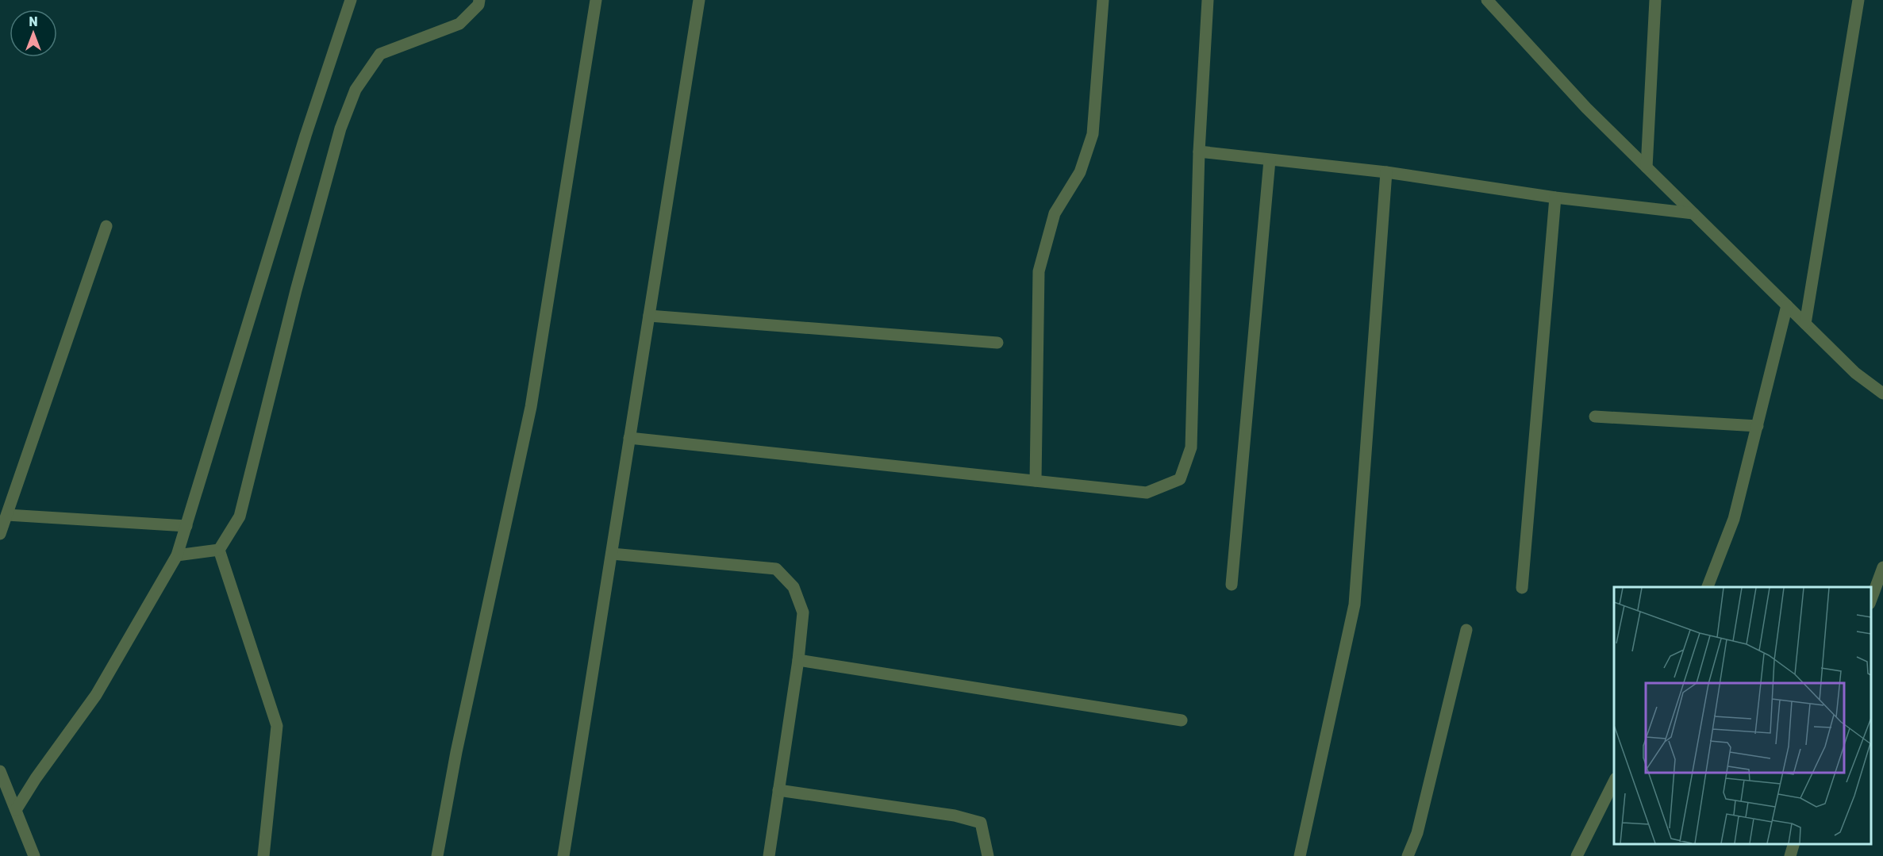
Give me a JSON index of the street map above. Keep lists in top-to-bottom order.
{
  "north": "top"
}
